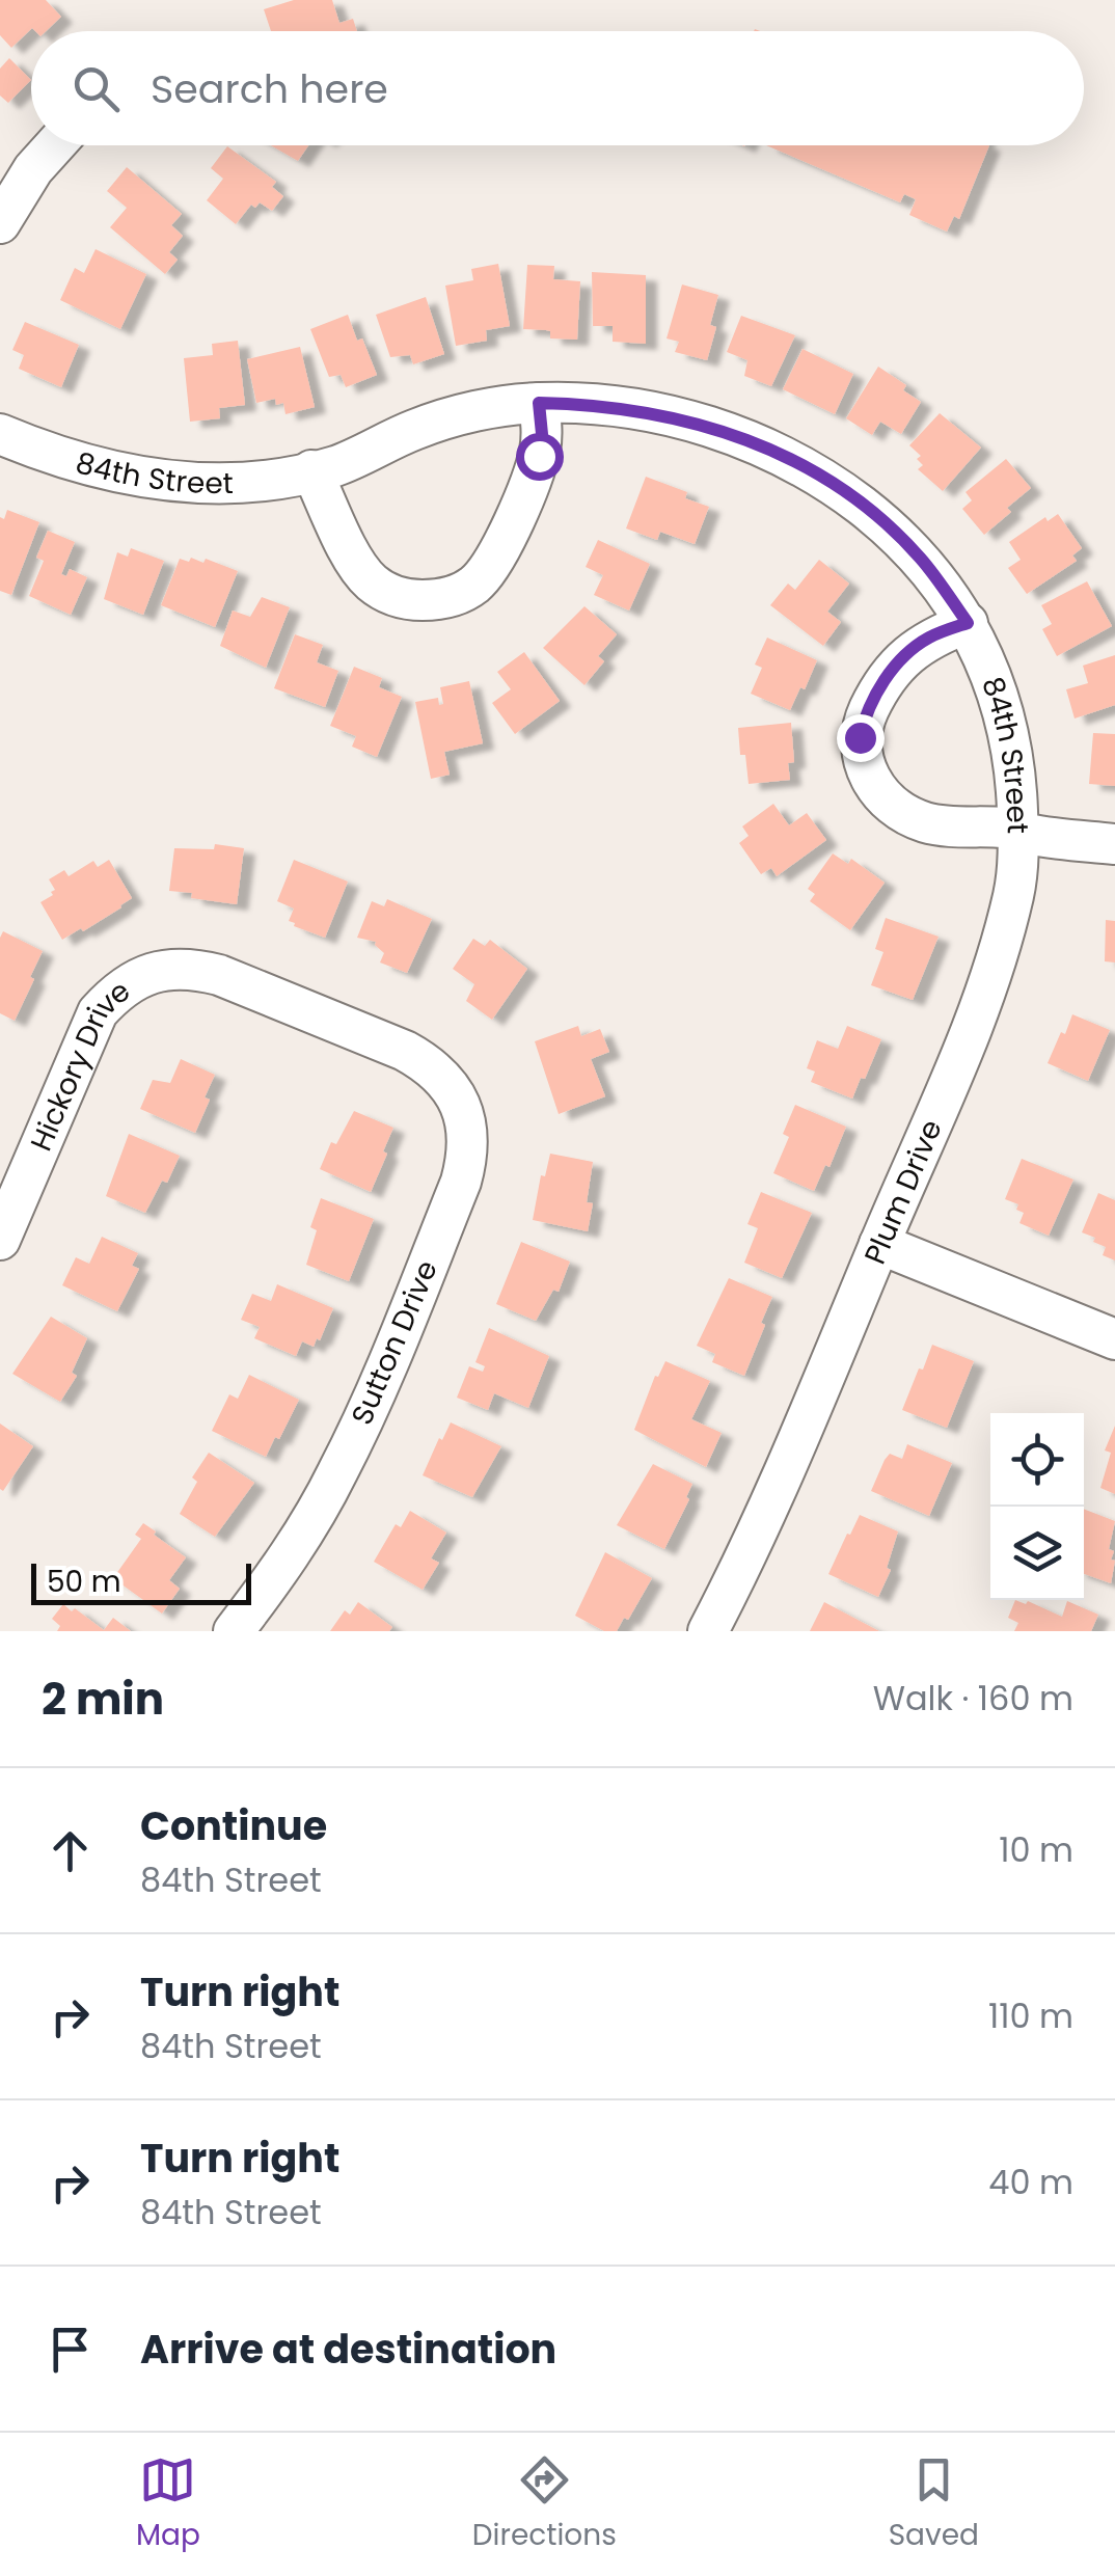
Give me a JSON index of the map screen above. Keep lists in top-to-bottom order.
{
  "streets": {
    "street": [
      "84th Street",
      "Hickory Drive",
      "Plum Drive",
      "Sutton Drive"
    ]
  },
  "crossings": [
    ["84th Street", "Plum Drive"],
    ["Hickory Drive", "Sutton Drive"]
  ],
  "scale_bar": "50 m",
  "page": {
    "search": "Search here",
    "scale": "50 m",
    "heading": ["2 min", "Walk · 160 m"],
    "list": [
      ["Continue", "84th Street", "10 m"],
      ["Turn right", "84th Street", "110 m"],
      ["Turn right", "84th Street", "40 m"],
      "Arrive at destination"
    ],
    "nav": ["Map", "Directions", "Saved"]
  }
}
